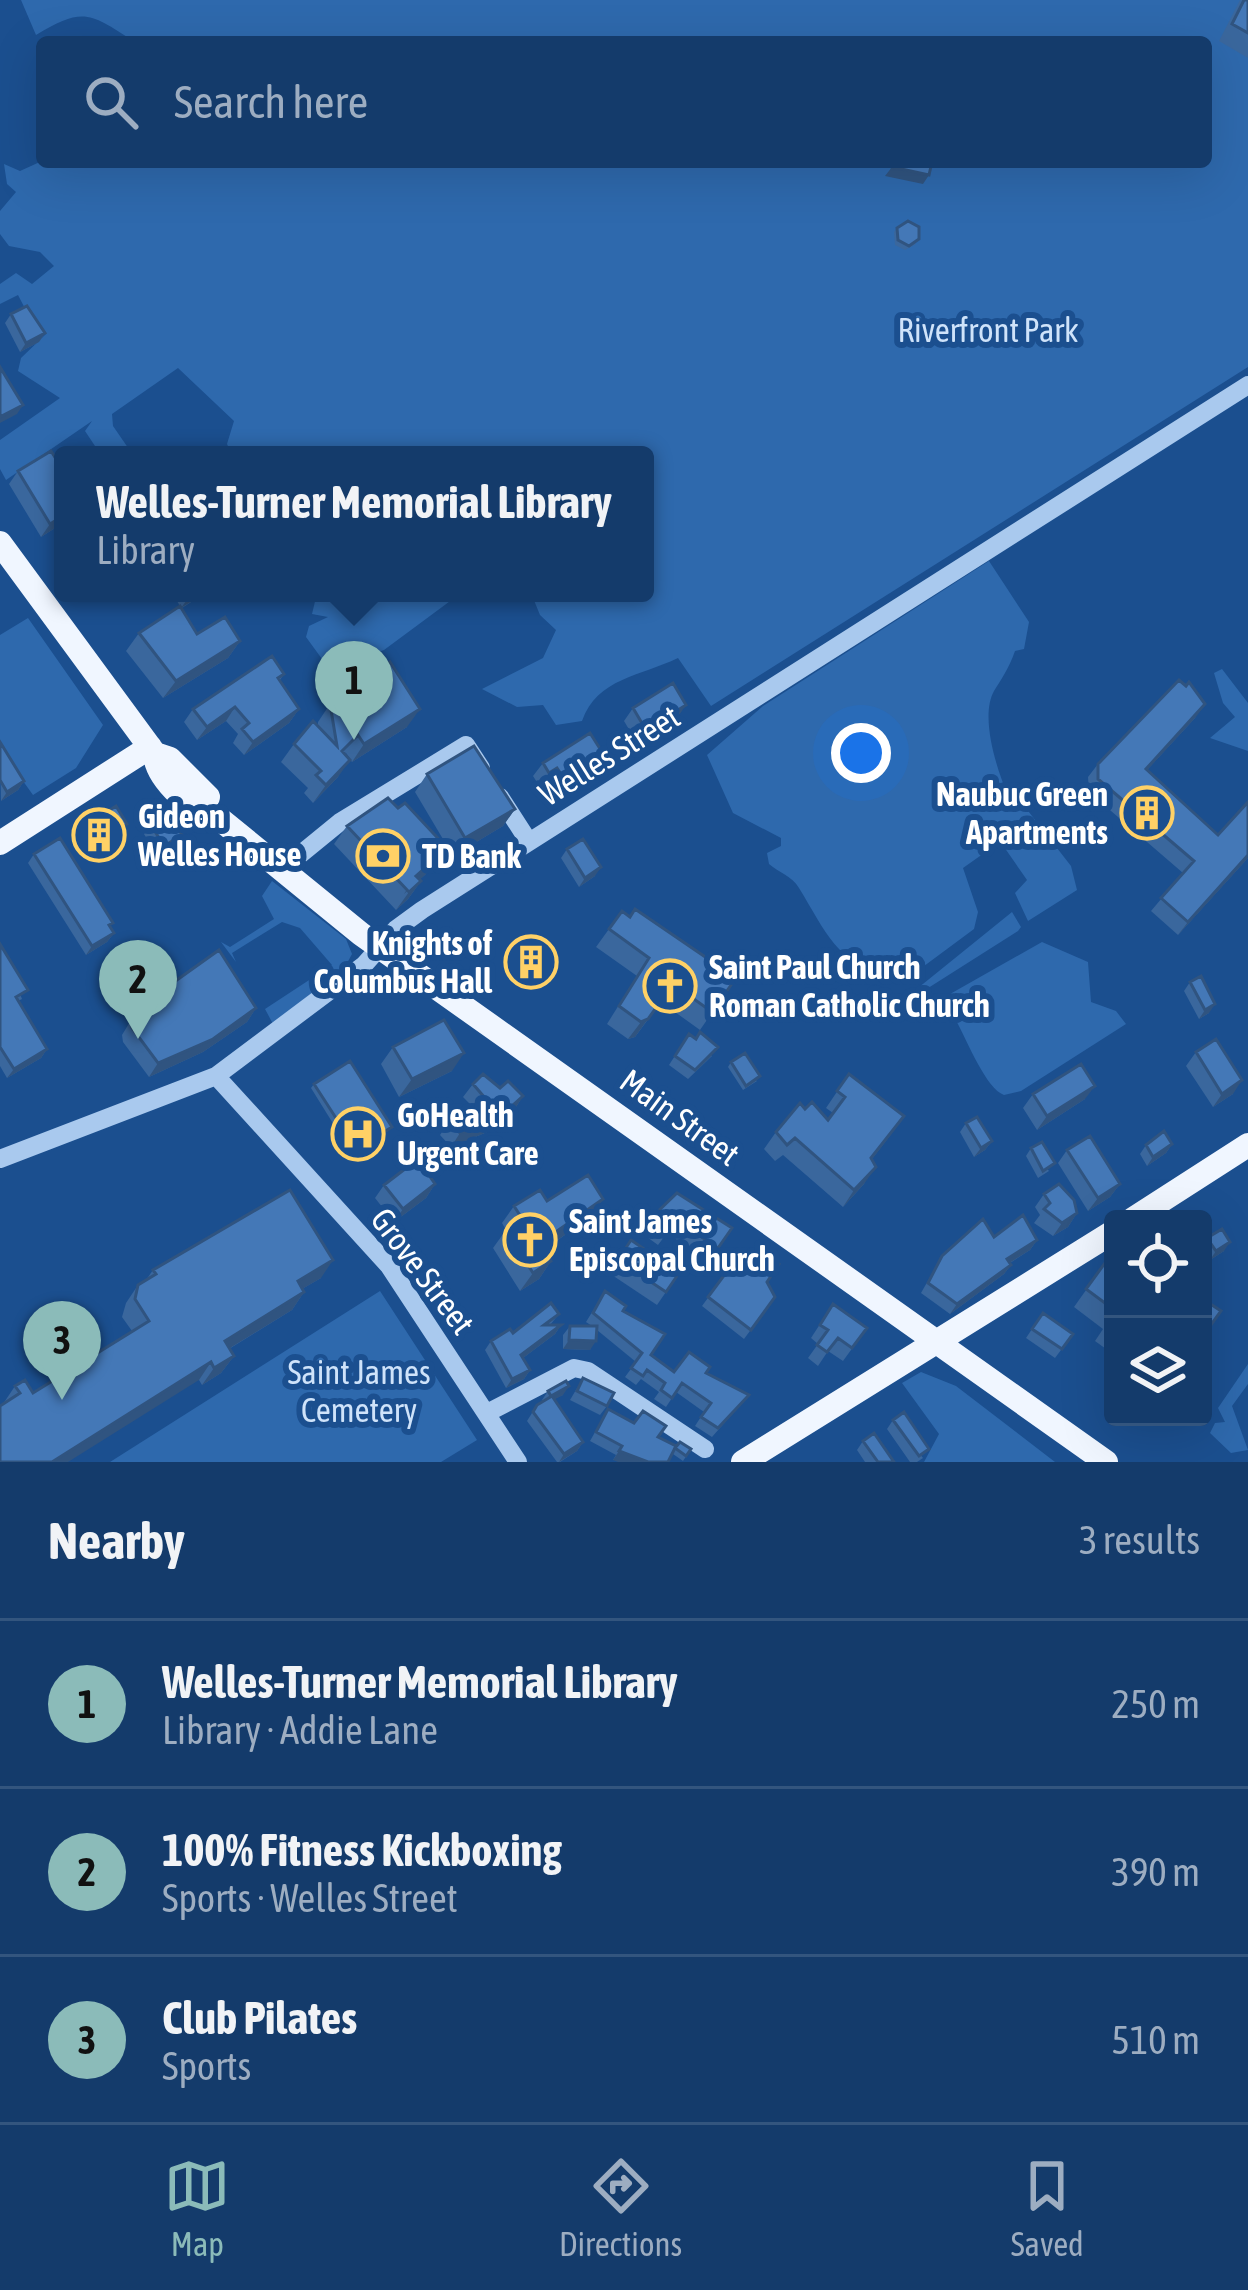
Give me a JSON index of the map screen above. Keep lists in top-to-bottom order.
{
  "streets": {
    "main road": ["Main Street"],
    "street": ["Welles Street", "Grove Street"]
  },
  "crossings": [
    ["Welles Street", "Main Street"],
    ["Welles Street", "Grove Street"]
  ],
  "parks": ["Riverfront Park", "Saint James Cemetery"],
  "places": {
    "building": ["Naubuc Green Apartments", "Gideon Welles House", "Knights of Columbus Hall"],
    "bank": ["TD Bank"],
    "church": ["Saint Paul Church Roman Catholic Church", "Saint James Episcopal Church"],
    "hospital": ["GoHealth Urgent Care"]
  },
  "page": {
    "search": "Search here",
    "popup": ["Welles-Turner Memorial Library", "Library"],
    "pins": ["1", "2", "3"],
    "heading": ["Nearby", "3 results"],
    "list": [
      {
        "mark": "1",
        "name": "Welles-Turner Memorial Library",
        "note": "Library · Addie Lane",
        "value": "250 m"
      },
      {
        "mark": "2",
        "name": "100% Fitness Kickboxing",
        "note": "Sports · Welles Street",
        "value": "390 m"
      },
      {
        "mark": "3",
        "name": "Club Pilates",
        "note": "Sports",
        "value": "510 m"
      }
    ],
    "nav": ["Map", "Directions", "Saved"]
  }
}
